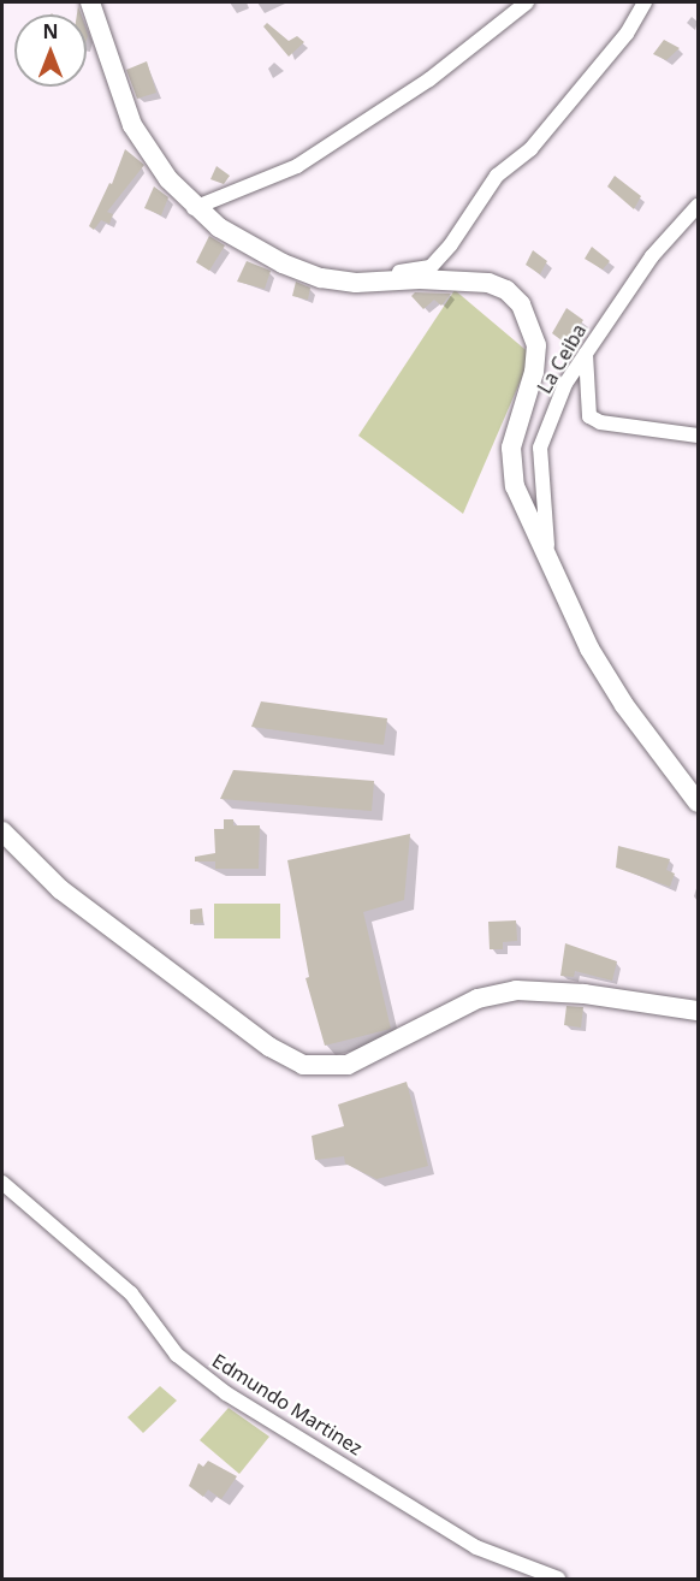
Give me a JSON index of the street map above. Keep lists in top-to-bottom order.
{
  "streets": {
    "street": ["La Ceiba", "Edmundo Martinez"]
  },
  "north": "top"
}
